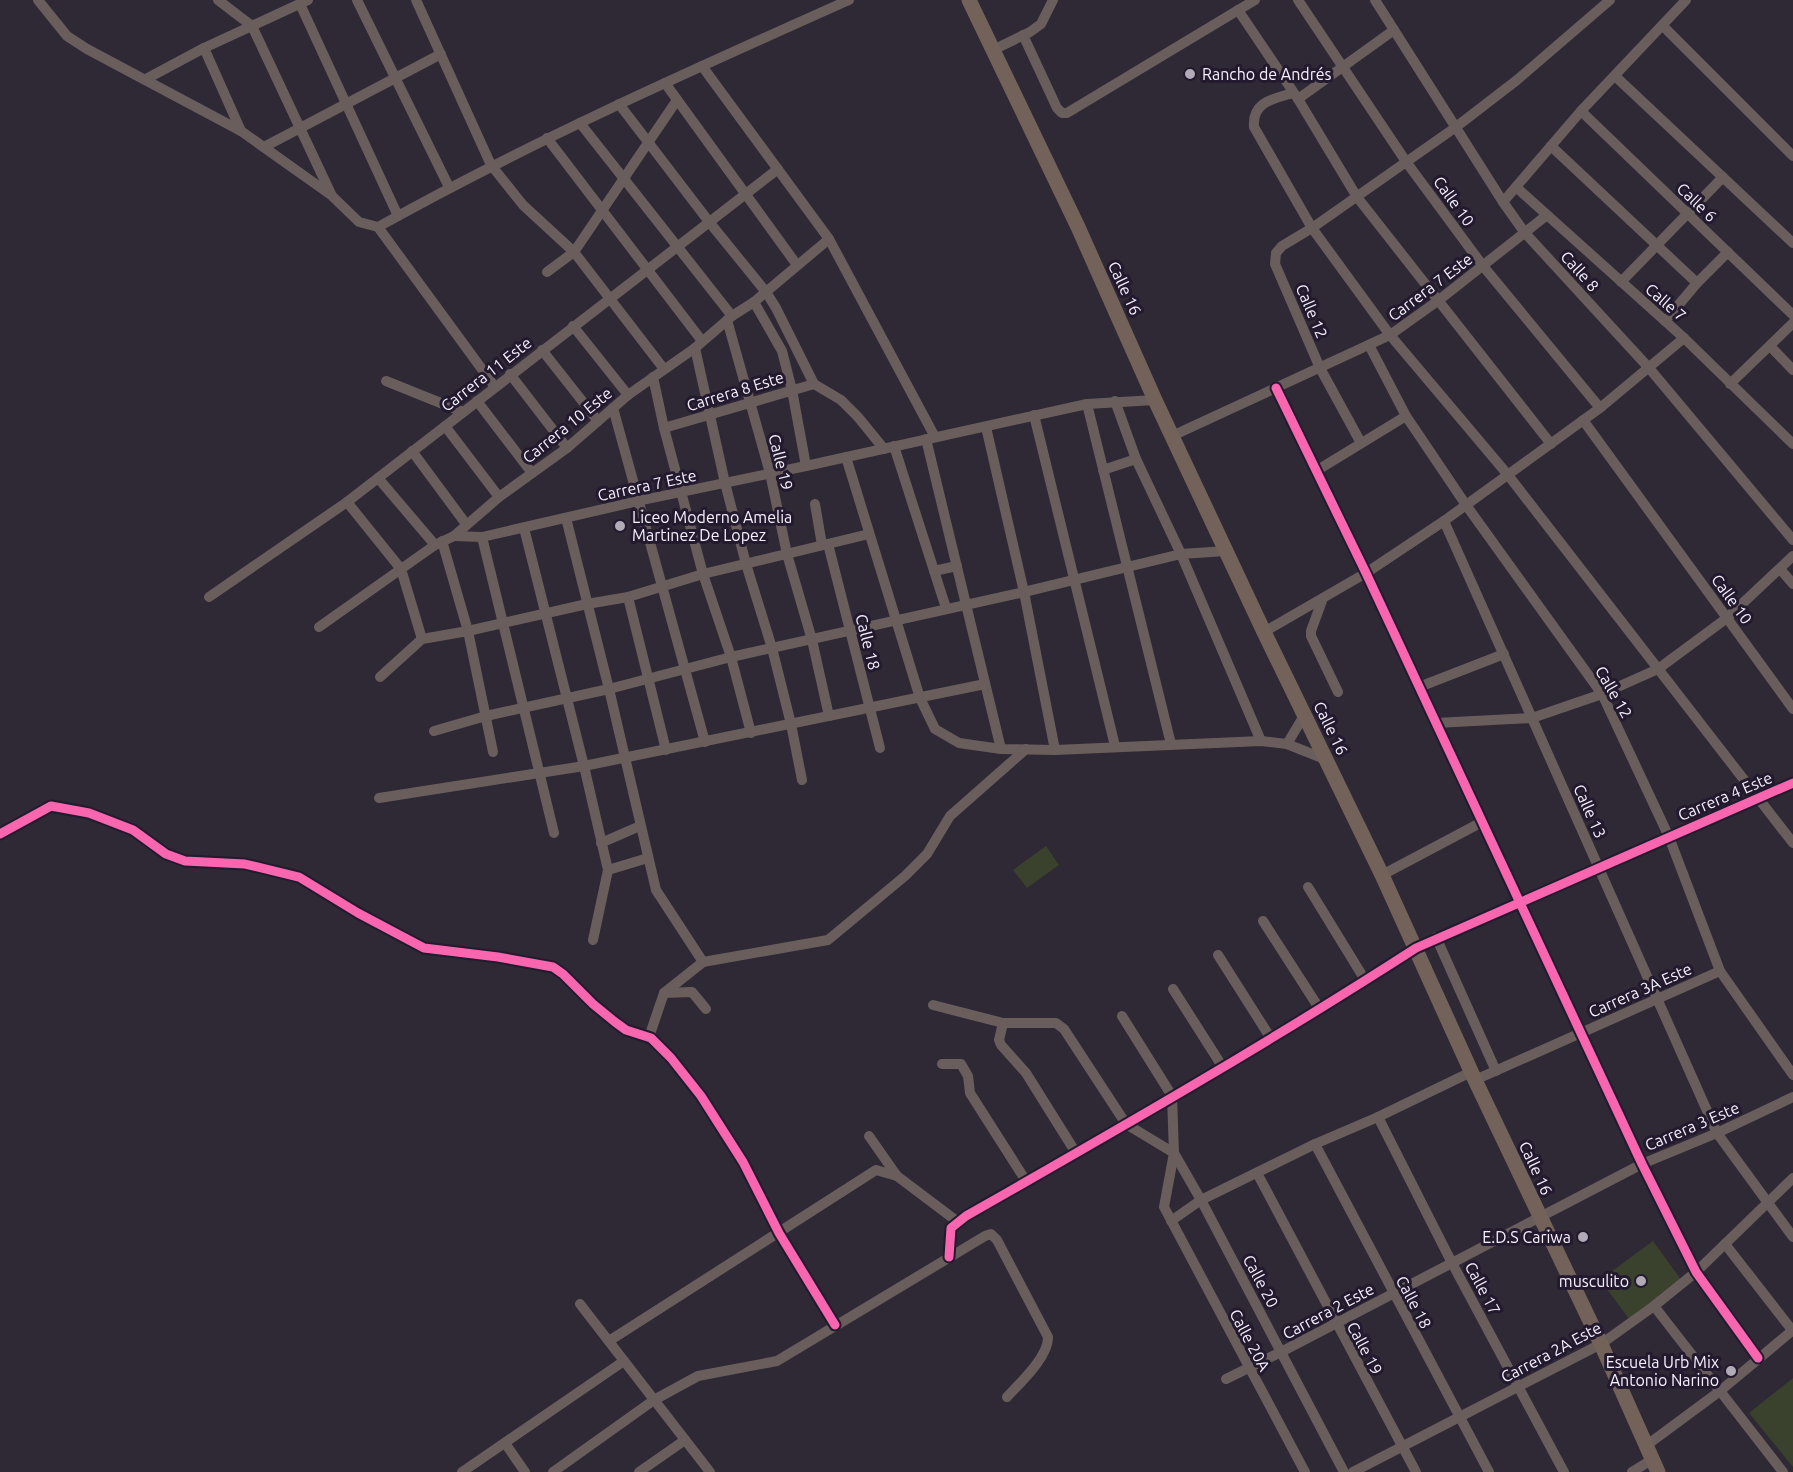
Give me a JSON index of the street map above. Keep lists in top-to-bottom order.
{
  "streets": {
    "highway": ["Calle 16"],
    "street": [
      "Calle 10",
      "Calle 6",
      "Calle 8",
      "Carrera 7 Este",
      "Calle 7",
      "Calle 12",
      "Carrera 11 Este",
      "Carrera 8 Este",
      "Carrera 10 Este",
      "Calle 19",
      "Calle 18",
      "Carrera 4 Este",
      "Calle 13",
      "Carrera 3A Este",
      "Carrera 3 Este",
      "Calle 20",
      "Calle 17",
      "Carrera 2 Este",
      "Calle 20A",
      "Carrera 2A Este"
    ]
  },
  "crossings": [
    ["Calle 10", "Carrera 7 Este"],
    ["Calle 8", "Carrera 7 Este"],
    ["Carrera 7 Este", "Calle 16"],
    ["Carrera 7 Este", "Calle 7"],
    ["Carrera 7 Este", "Calle 12"],
    ["Carrera 7 Este", "Carrera 10 Este"],
    ["Carrera 7 Este", "Calle 19"],
    ["Calle 16", "Carrera 4 Este"],
    ["Calle 16", "Carrera 3A Este"],
    ["Calle 16", "Carrera 3 Este"],
    ["Calle 16", "Carrera 2 Este"],
    ["Calle 16", "Carrera 2A Este"],
    ["Calle 12", "Carrera 4 Este"],
    ["Calle 12", "Carrera 3A Este"],
    ["Carrera 11 Este", "Calle 19"],
    ["Carrera 8 Este", "Calle 19"],
    ["Carrera 10 Este", "Calle 19"],
    ["Calle 19", "Carrera 3A Este"],
    ["Calle 19", "Carrera 2 Este"],
    ["Calle 19", "Carrera 2A Este"],
    ["Calle 18", "Carrera 3A Este"],
    ["Calle 18", "Carrera 2 Este"],
    ["Calle 18", "Carrera 2A Este"],
    ["Carrera 4 Este", "Calle 13"],
    ["Carrera 4 Este", "Calle 20A"],
    ["Calle 13", "Carrera 3A Este"],
    ["Calle 13", "Carrera 3 Este"],
    ["Calle 13", "Carrera 2A Este"],
    ["Carrera 3A Este", "Calle 20"],
    ["Carrera 3A Este", "Calle 17"],
    ["Carrera 3A Este", "Calle 20A"],
    ["Carrera 3 Este", "Carrera 2 Este"],
    ["Calle 20", "Carrera 2 Este"],
    ["Calle 20", "Calle 20A"],
    ["Calle 17", "Carrera 2 Este"],
    ["Calle 17", "Carrera 2A Este"],
    ["Carrera 2 Este", "Calle 20A"]
  ],
  "places": [
    "Rancho de Andrés",
    "Liceo Moderno Amelia Martinez De Lopez",
    "E.D.S Cariwa",
    "musculito",
    "Escuela Urb Mix Antonio Narino"
  ]
}
